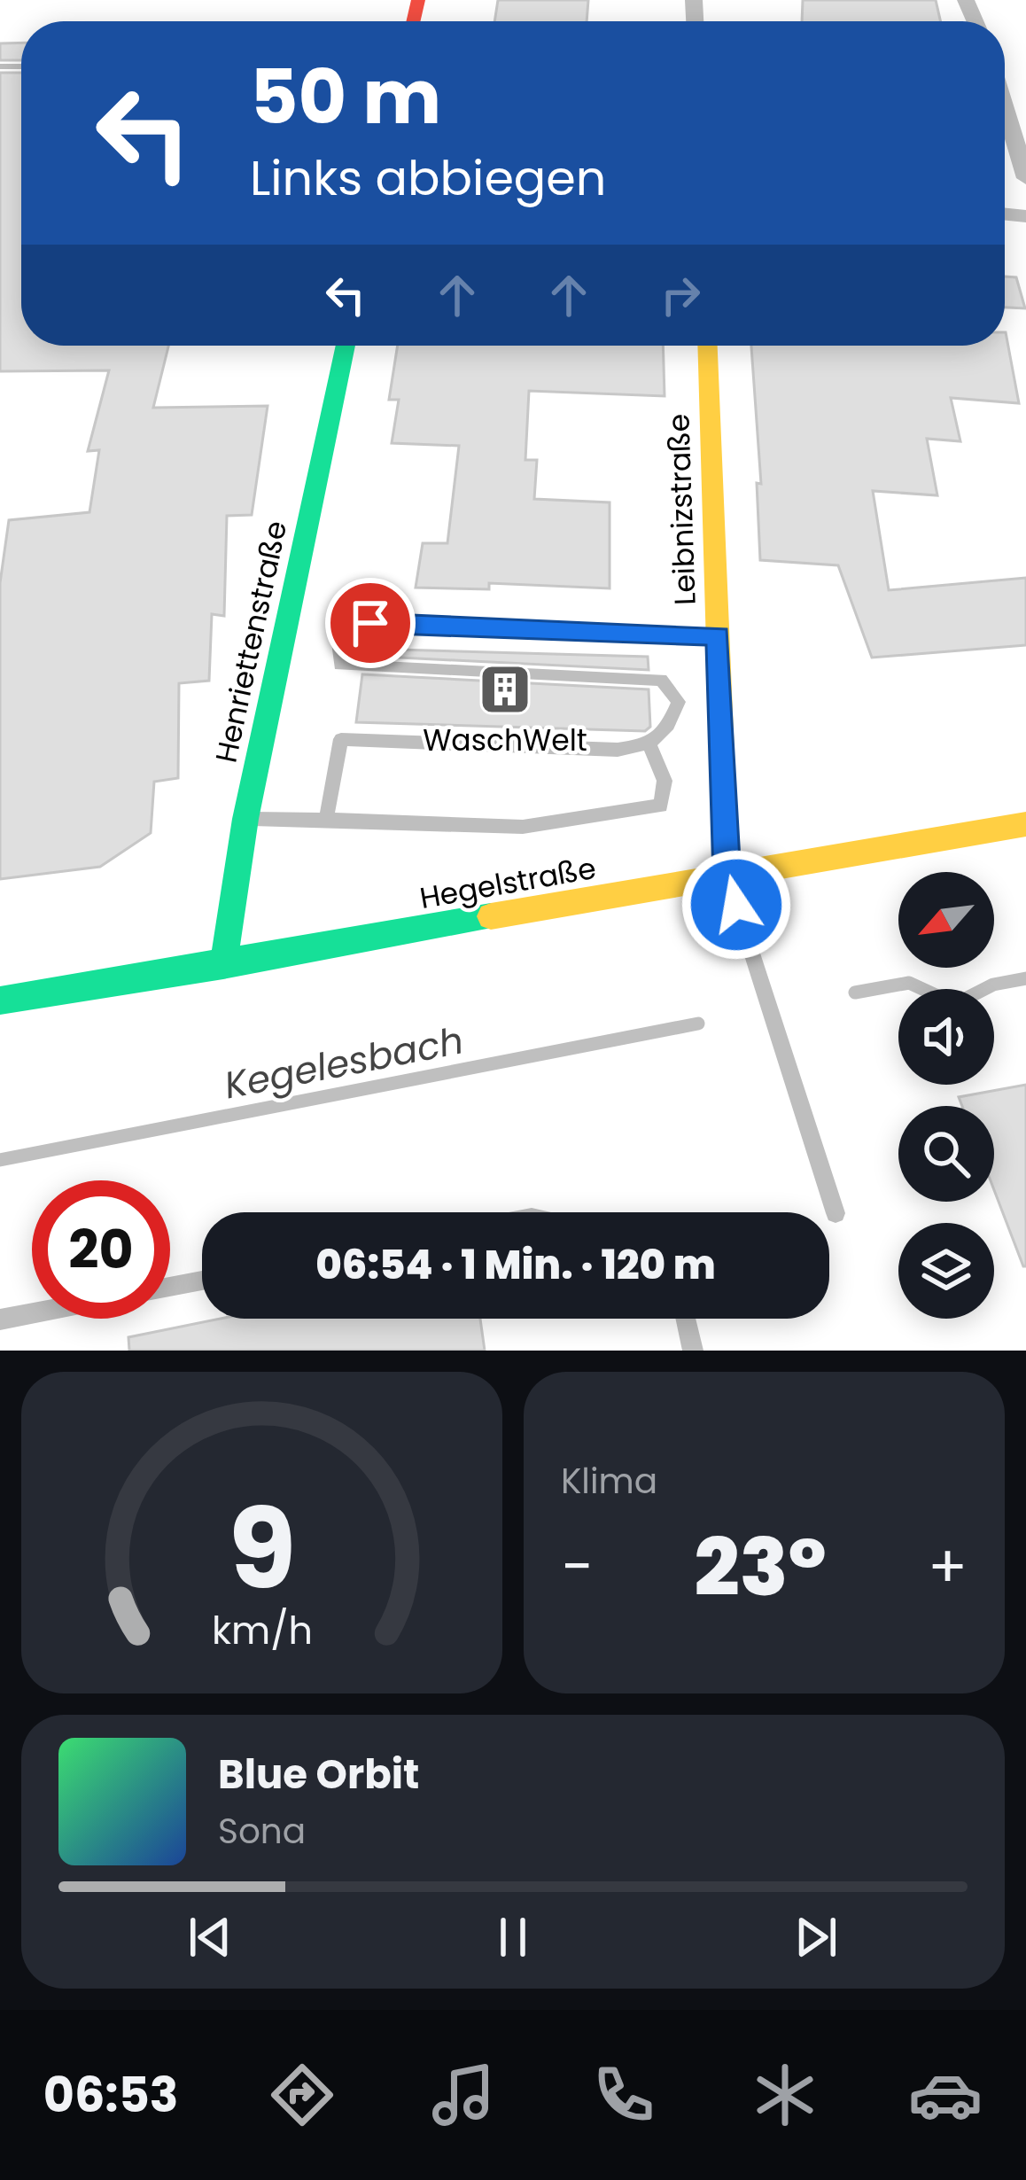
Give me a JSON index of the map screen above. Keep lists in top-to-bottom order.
{
  "streets": {
    "street": ["Leibnizstraße", "Henriettenstraße", "Hegelstraße"]
  },
  "crossings": [
    ["Leibnizstraße", "Hegelstraße"],
    ["Henriettenstraße", "Hegelstraße"]
  ],
  "water": ["Kegelesbach"],
  "places": {
    "building": ["WaschWelt"]
  },
  "north": "bottom left",
  "page": {
    "turn": ["50 m", "Links abbiegen"],
    "limit": "20",
    "trip": "06:54 · 1 Min. · 120 m",
    "tile": "Klima",
    "heat": ["−", "23°", "+"],
    "song": ["Blue Orbit", "Sona"],
    "tabs": "06:53",
    "gauge": ["9", "km/h"]
  }
}
